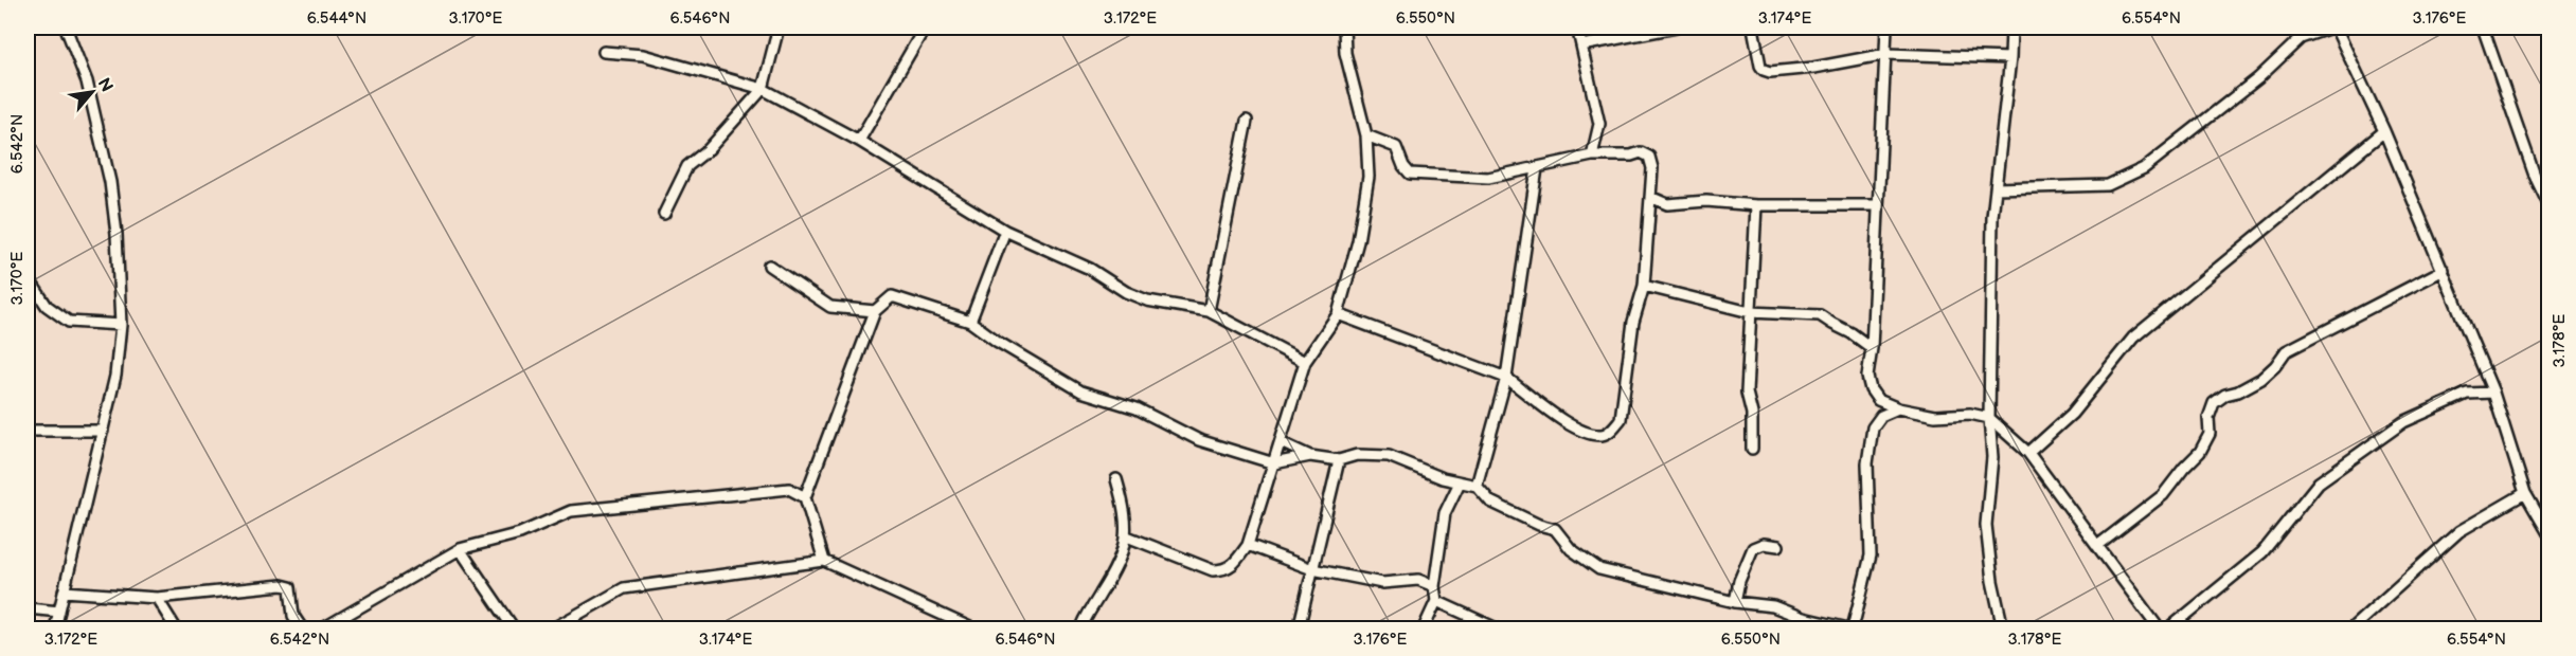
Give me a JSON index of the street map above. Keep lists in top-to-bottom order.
{
  "north": "top right",
  "coordinates": [
    "6.544°N",
    "3.170°E",
    "6.546°N",
    "3.172°E",
    "6.550°N",
    "3.174°E",
    "6.554°N",
    "3.176°E",
    "6.542°N",
    "3.178°E"
  ]
}
